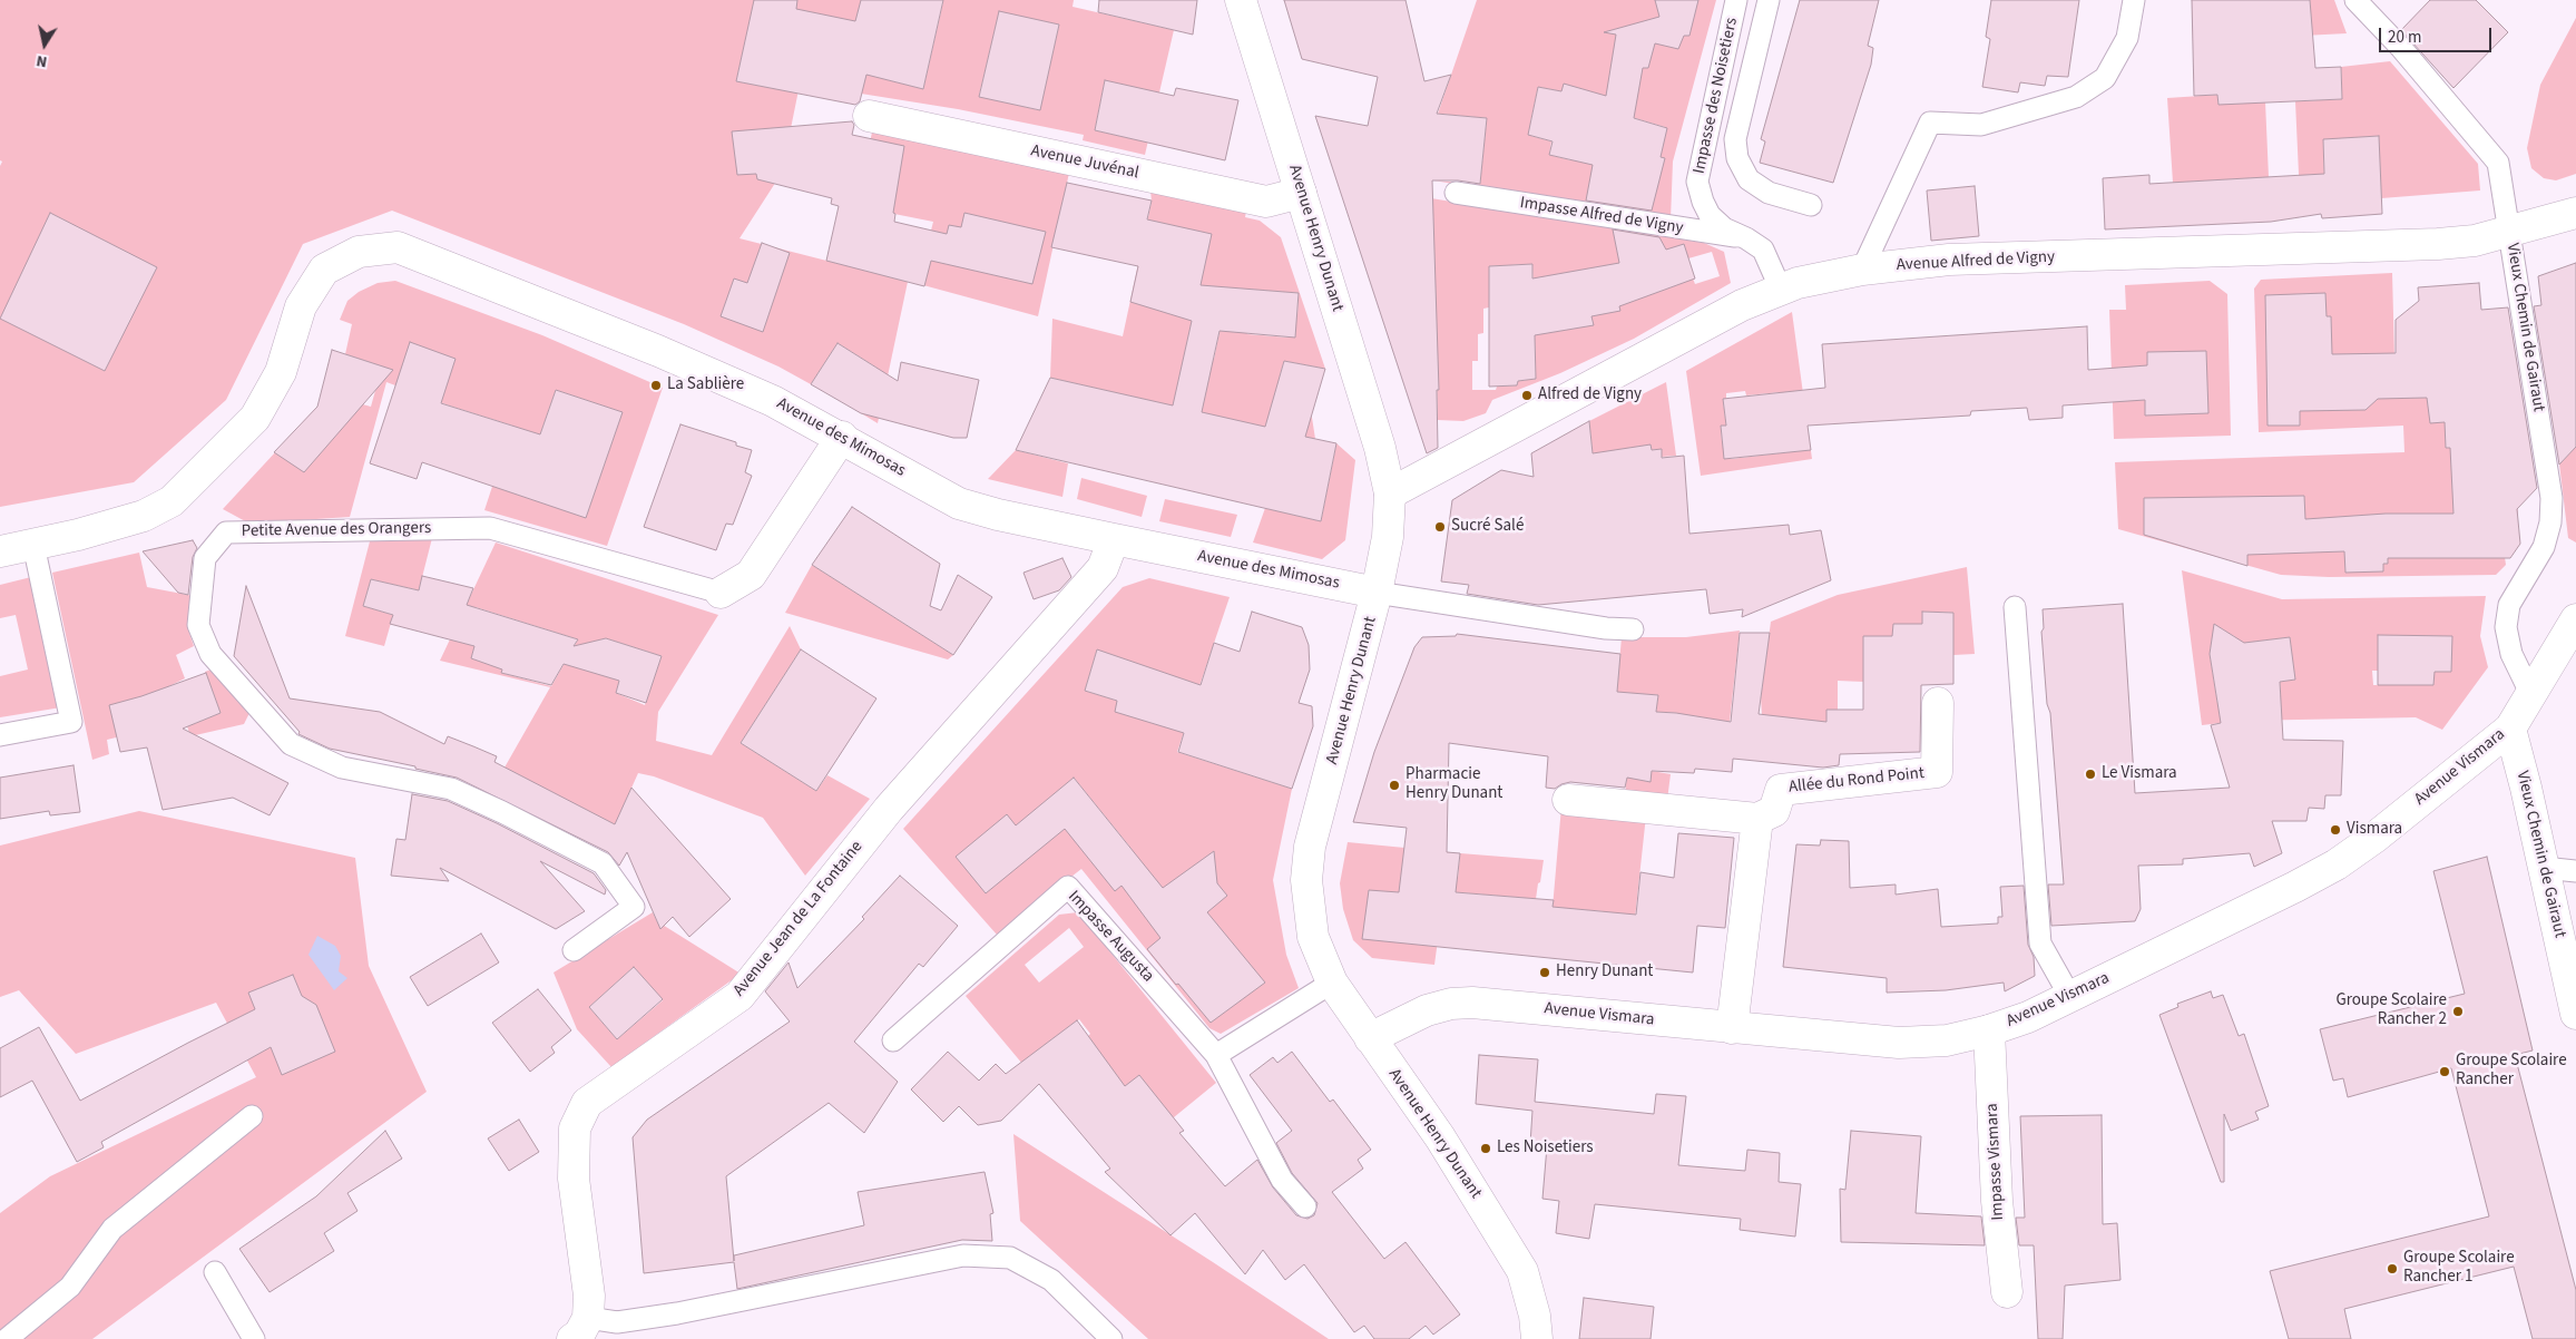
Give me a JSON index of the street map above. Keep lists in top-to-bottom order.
{
  "streets": {
    "street": [
      "Avenue Juvénal",
      "Avenue Henry Dunant",
      "Avenue Alfred de Vigny",
      "Vieux Chemin de Gairaut",
      "Avenue des Mimosas",
      "Petite Avenue des Orangers",
      "Avenue Vismara",
      "Allée du Rond Point",
      "Avenue Jean de La Fontaine",
      "Impasse Vismara"
    ],
    "lane": ["Impasse des Noisetiers", "Impasse Alfred de Vigny", "Impasse Augusta"]
  },
  "crossings": [
    ["Impasse des Noisetiers", "Impasse Alfred de Vigny"],
    ["Impasse des Noisetiers", "Avenue Alfred de Vigny"],
    ["Avenue Juvénal", "Avenue Henry Dunant"],
    ["Avenue Henry Dunant", "Avenue Alfred de Vigny"],
    ["Avenue Henry Dunant", "Avenue des Mimosas"],
    ["Avenue Henry Dunant", "Avenue Vismara"],
    ["Avenue Alfred de Vigny", "Vieux Chemin de Gairaut"],
    ["Vieux Chemin de Gairaut", "Avenue Vismara"],
    ["Avenue des Mimosas", "Petite Avenue des Orangers"],
    ["Avenue des Mimosas", "Avenue Jean de La Fontaine"],
    ["Avenue Vismara", "Impasse Vismara"]
  ],
  "places": [
    "La Sablière",
    "Alfred de Vigny",
    "Sucré Salé",
    "Le Vismara",
    "Pharmacie Henry Dunant",
    "Vismara",
    "Henry Dunant",
    "Groupe Scolaire Rancher 2",
    "Groupe Scolaire Rancher",
    "Les Noisetiers",
    "Groupe Scolaire Rancher 1"
  ],
  "scale_bar": "20 m",
  "north": "bottom"
}
